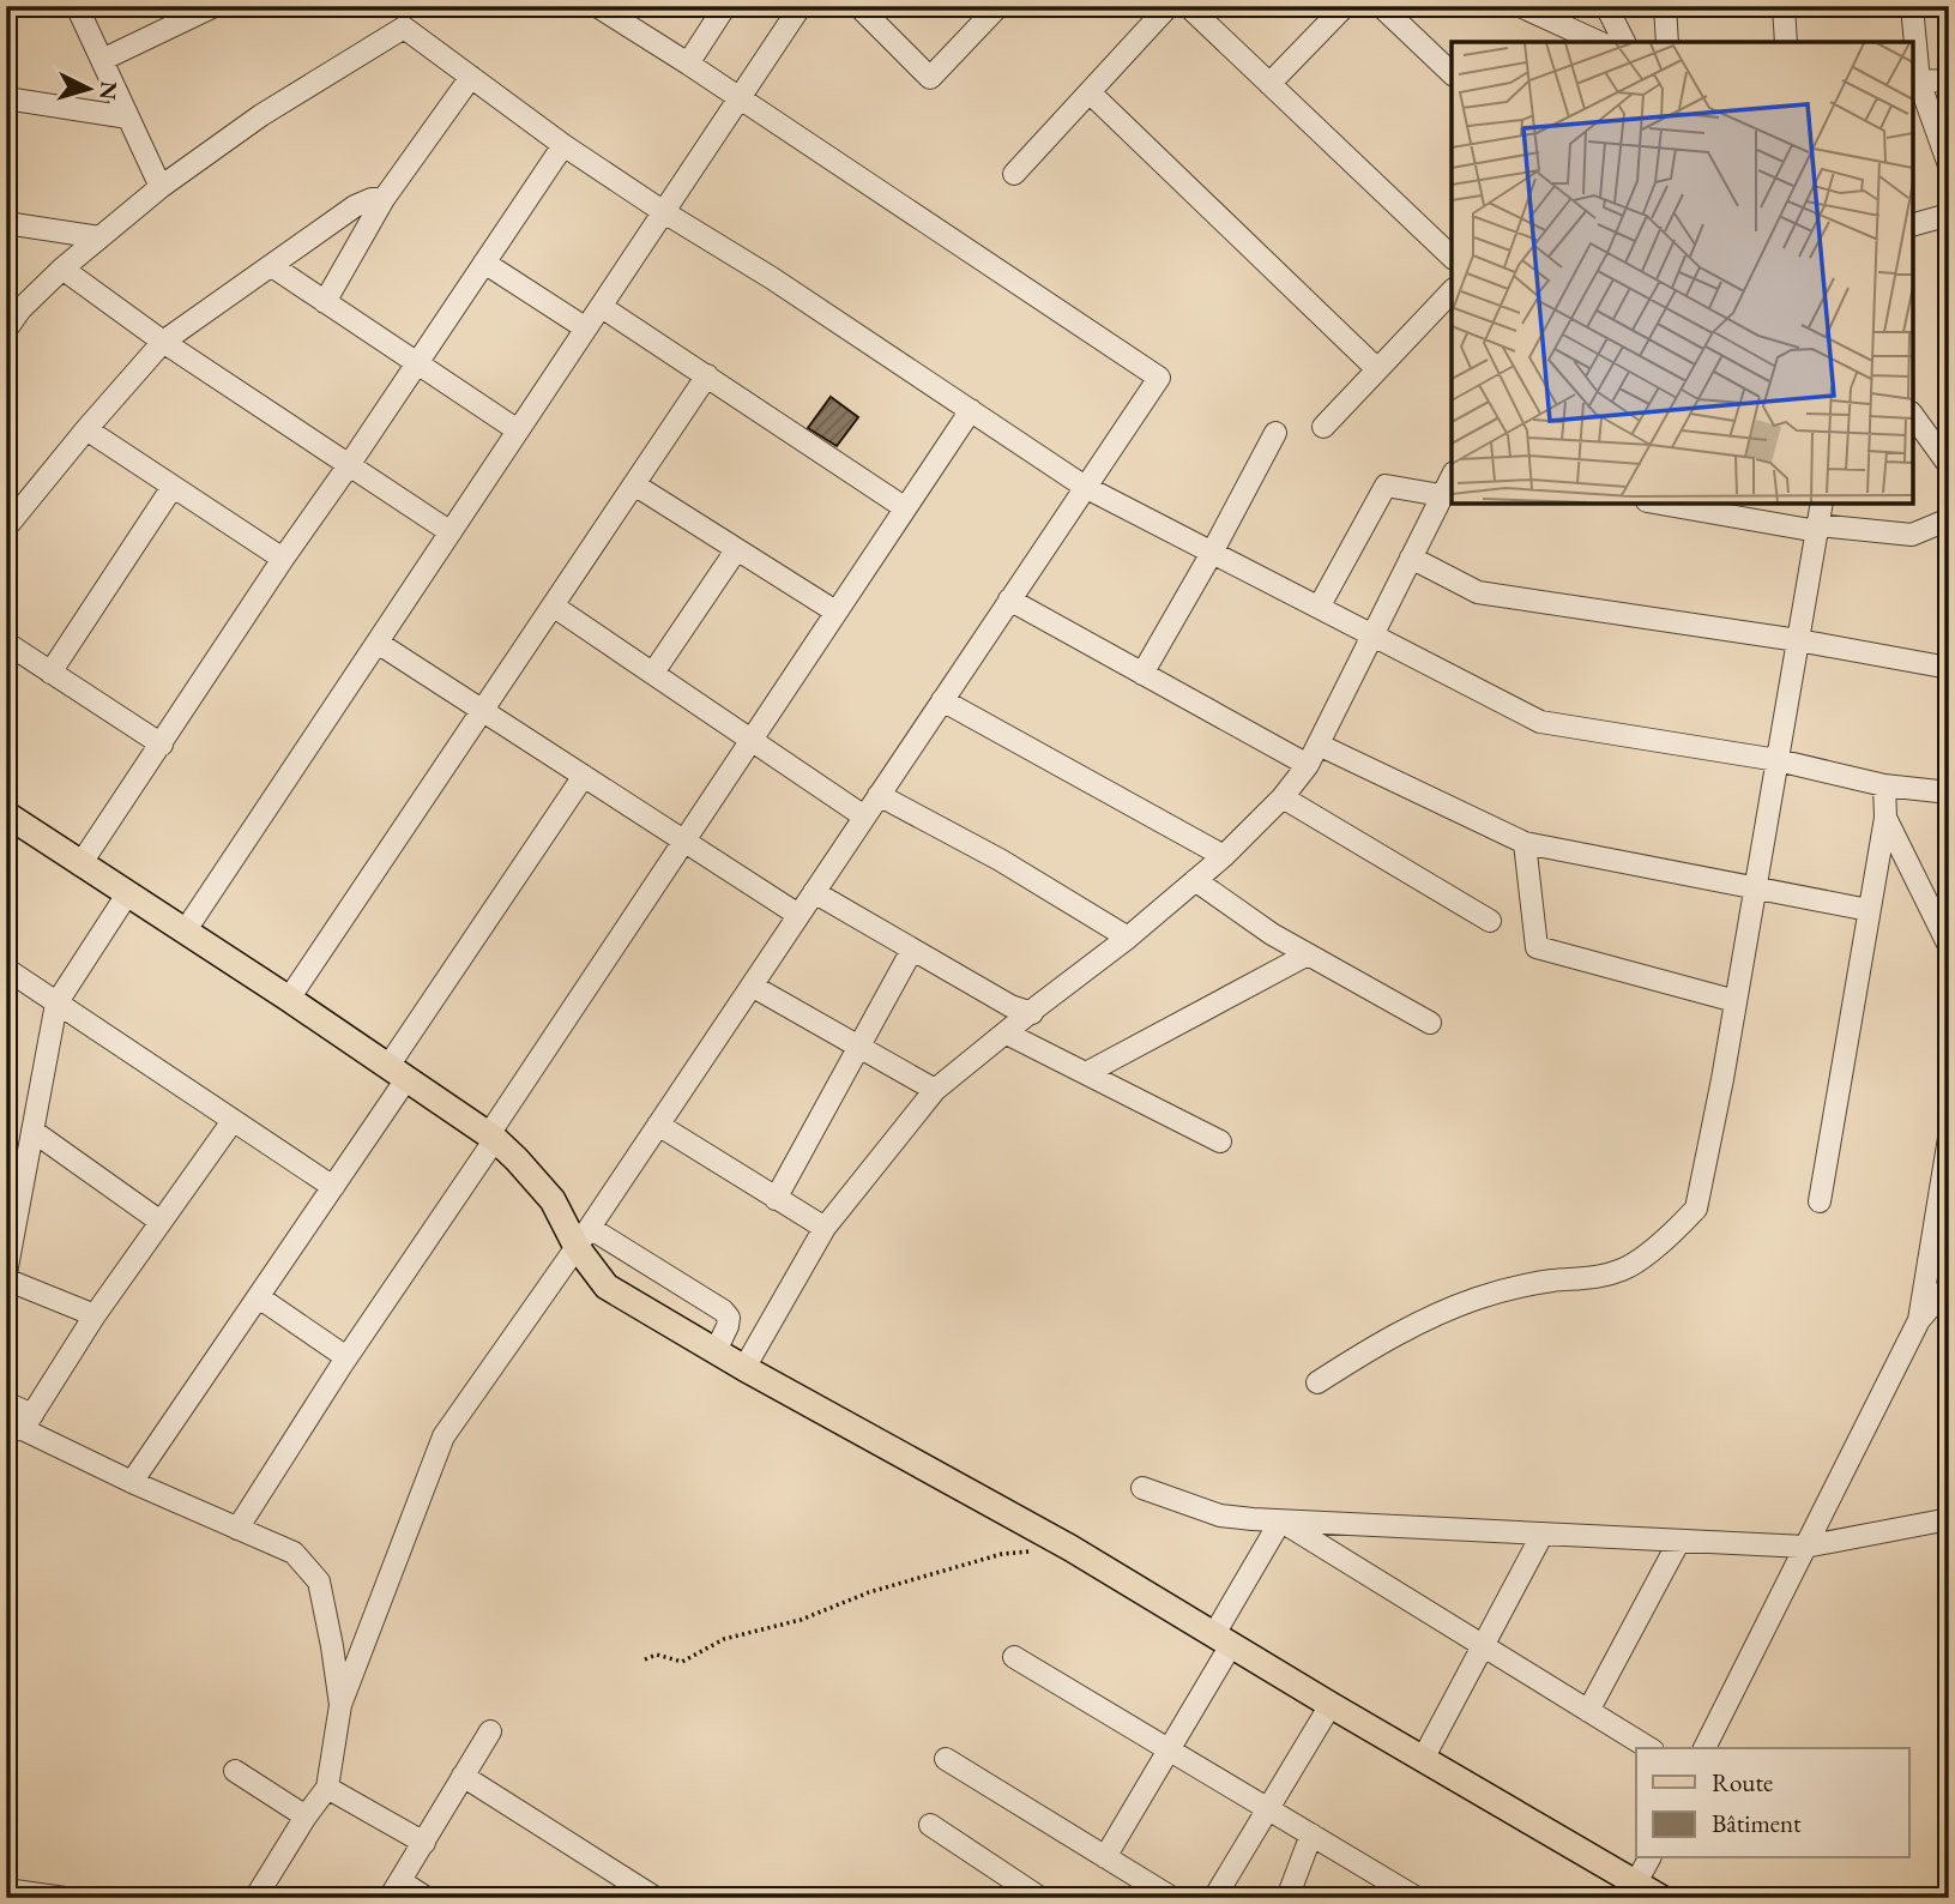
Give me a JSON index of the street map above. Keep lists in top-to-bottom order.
{
  "legend": ["Route", "Bâtiment"],
  "north": "right"
}
